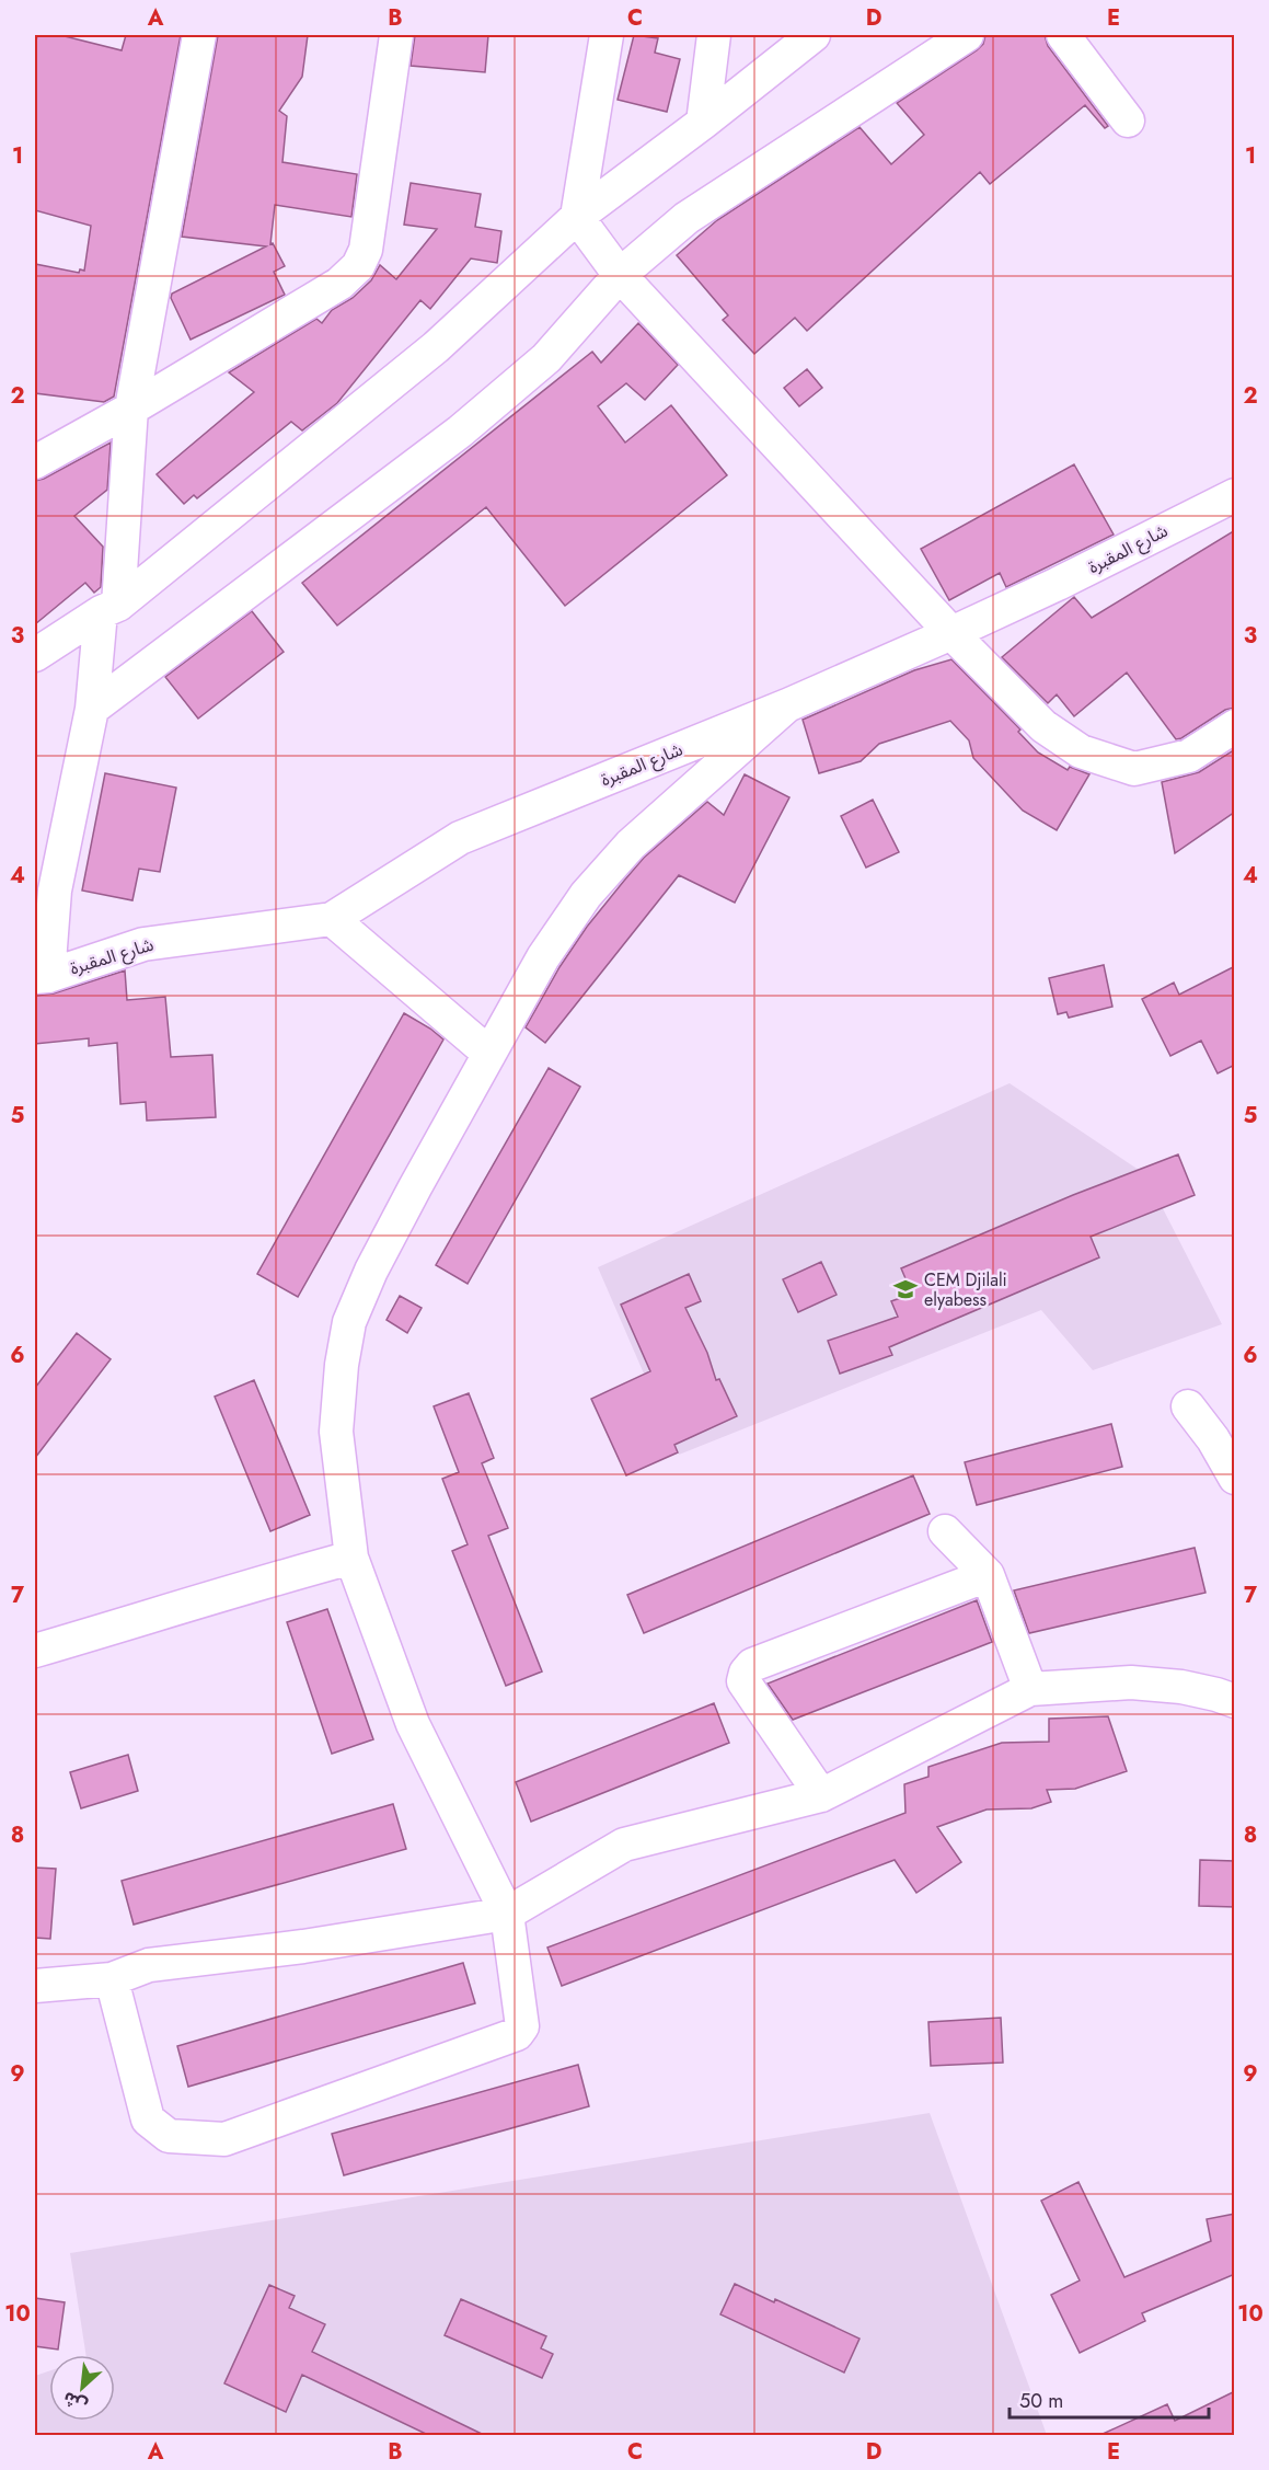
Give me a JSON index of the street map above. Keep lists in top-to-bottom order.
{
  "streets": {
    "street": ["شارع المقبرة"]
  },
  "places": {
    "school or university": ["CEM Djilali elyabess"]
  },
  "scale_bar": "50 m",
  "north": "bottom left",
  "grid": {
    "columns": [
      "A",
      "B",
      "C",
      "D",
      "E"
    ],
    "rows": [
      "1",
      "2",
      "3",
      "4",
      "5",
      "6",
      "7",
      "8",
      "9",
      "10"
    ]
  }
}
